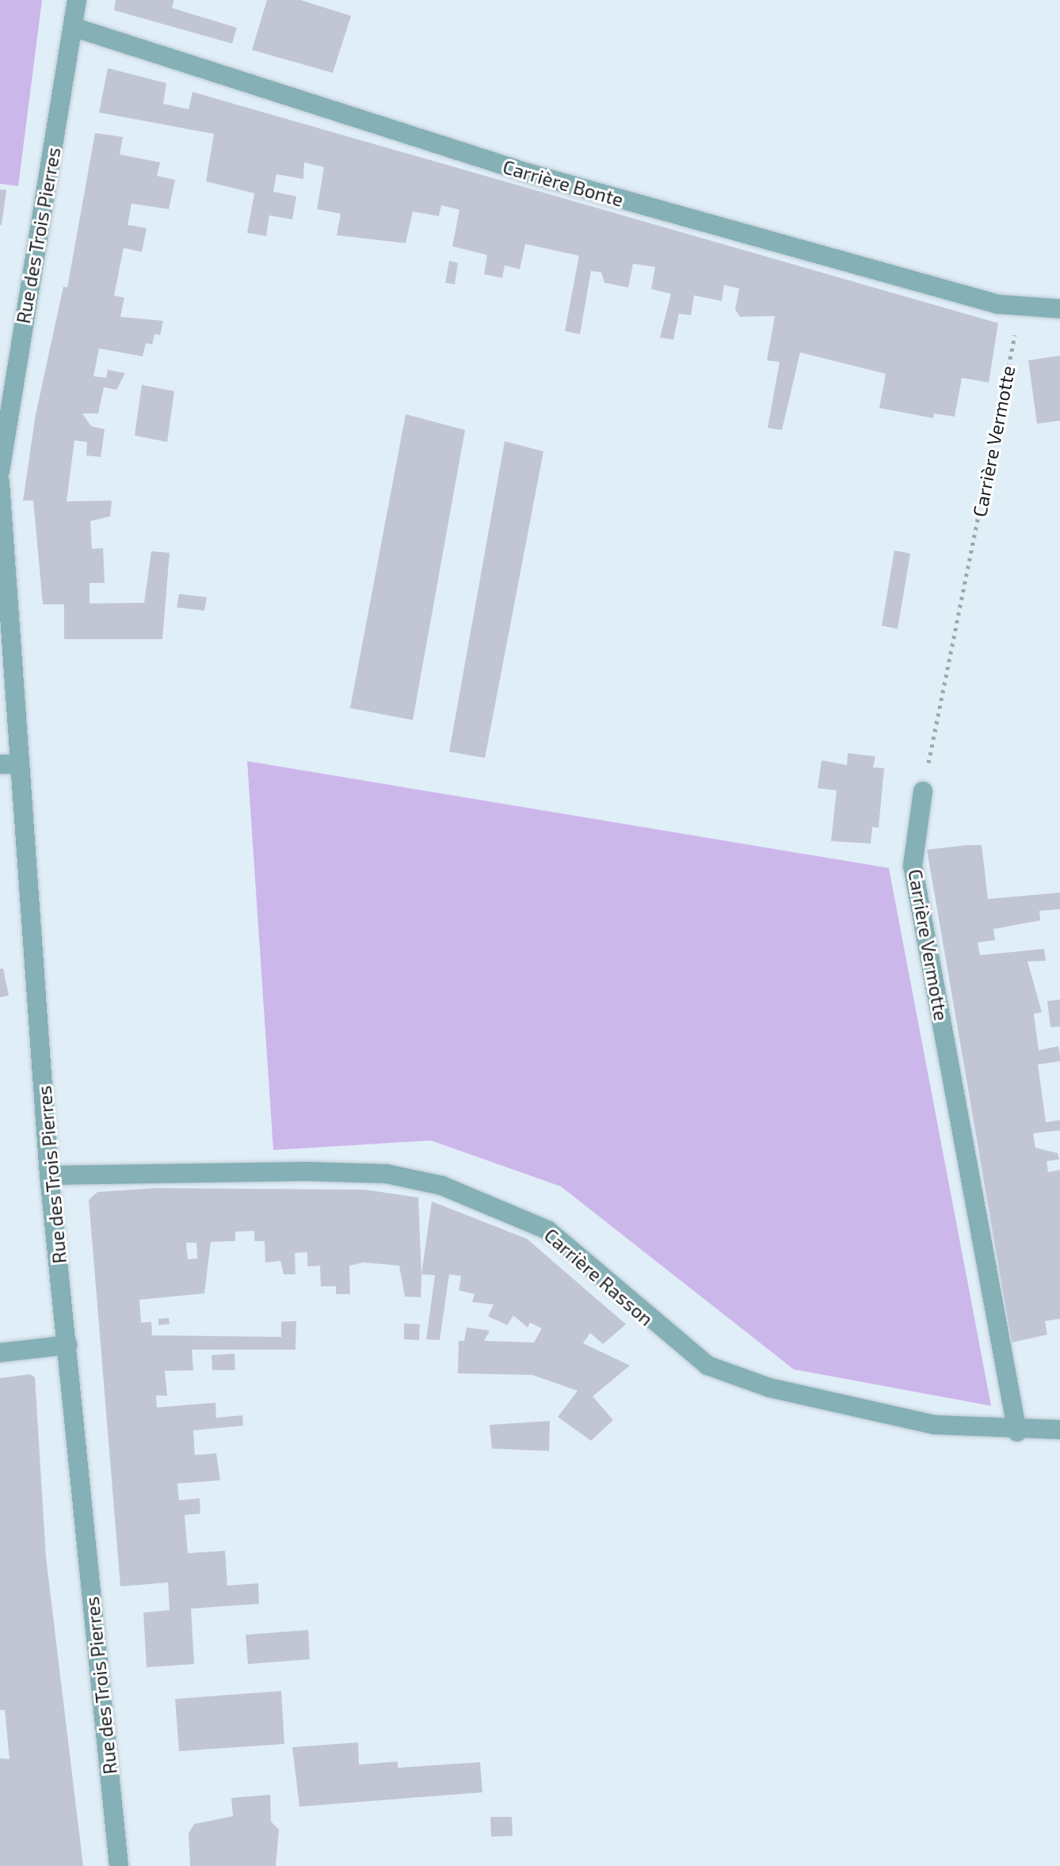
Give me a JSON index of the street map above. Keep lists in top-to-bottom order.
{
  "streets": {
    "street": [
      "Carrière Bonte",
      "Rue des Trois Pierres",
      "Carrière Vermotte",
      "Carrière Rasson"
    ]
  },
  "crossings": [
    ["Carrière Bonte", "Rue des Trois Pierres"],
    ["Carrière Bonte", "Carrière Vermotte"],
    ["Rue des Trois Pierres", "Carrière Rasson"],
    ["Carrière Vermotte", "Carrière Rasson"]
  ]
}
